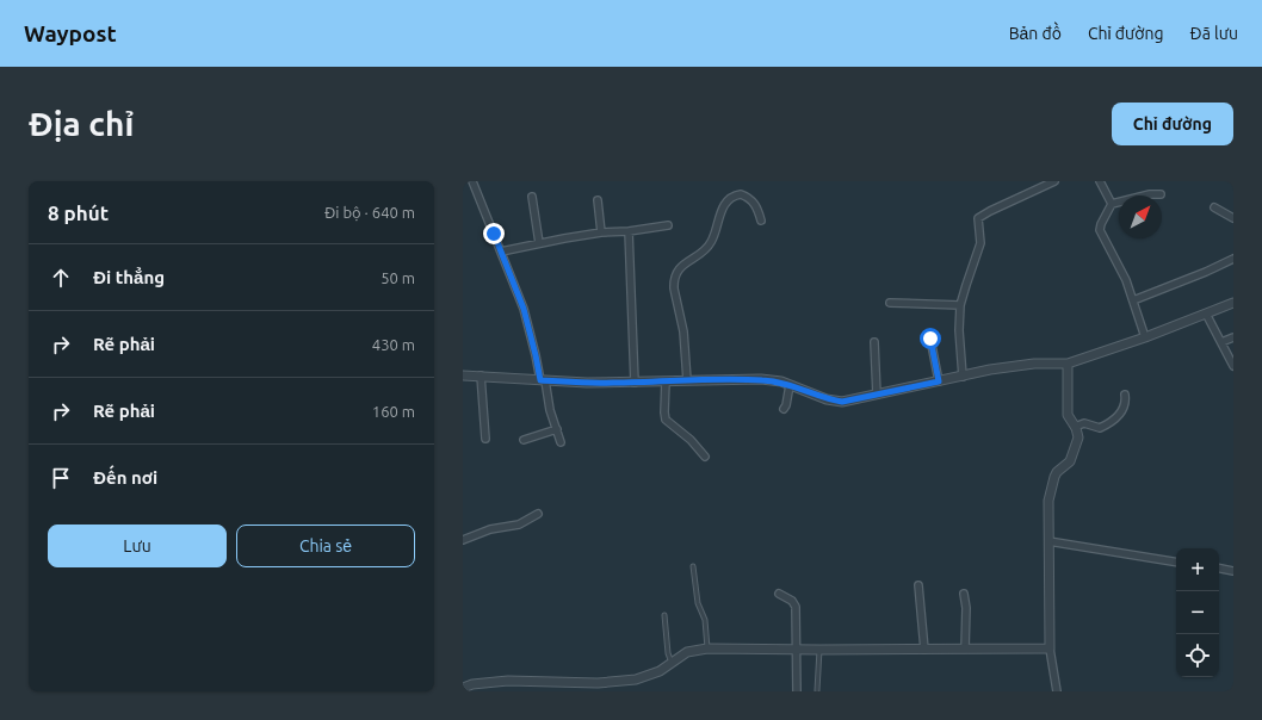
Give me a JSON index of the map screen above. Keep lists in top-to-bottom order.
{
  "north": "top right",
  "page": {
    "header": "Waypost",
    "nav": ["Bản đồ", "Chỉ đường", "Đã lưu"],
    "buttons": [
      "Chỉ đường",
      ["Lưu", "Chia sẻ"]
    ],
    "title": "Địa chỉ",
    "heading": ["8 phút", "Đi bộ · 640 m"],
    "list": [
      ["Đi thẳng", "50 m"],
      ["Rẽ phải", "430 m"],
      ["Rẽ phải", "160 m"],
      "Đến nơi"
    ],
    "map_buttons": ["+", "−"]
  }
}
